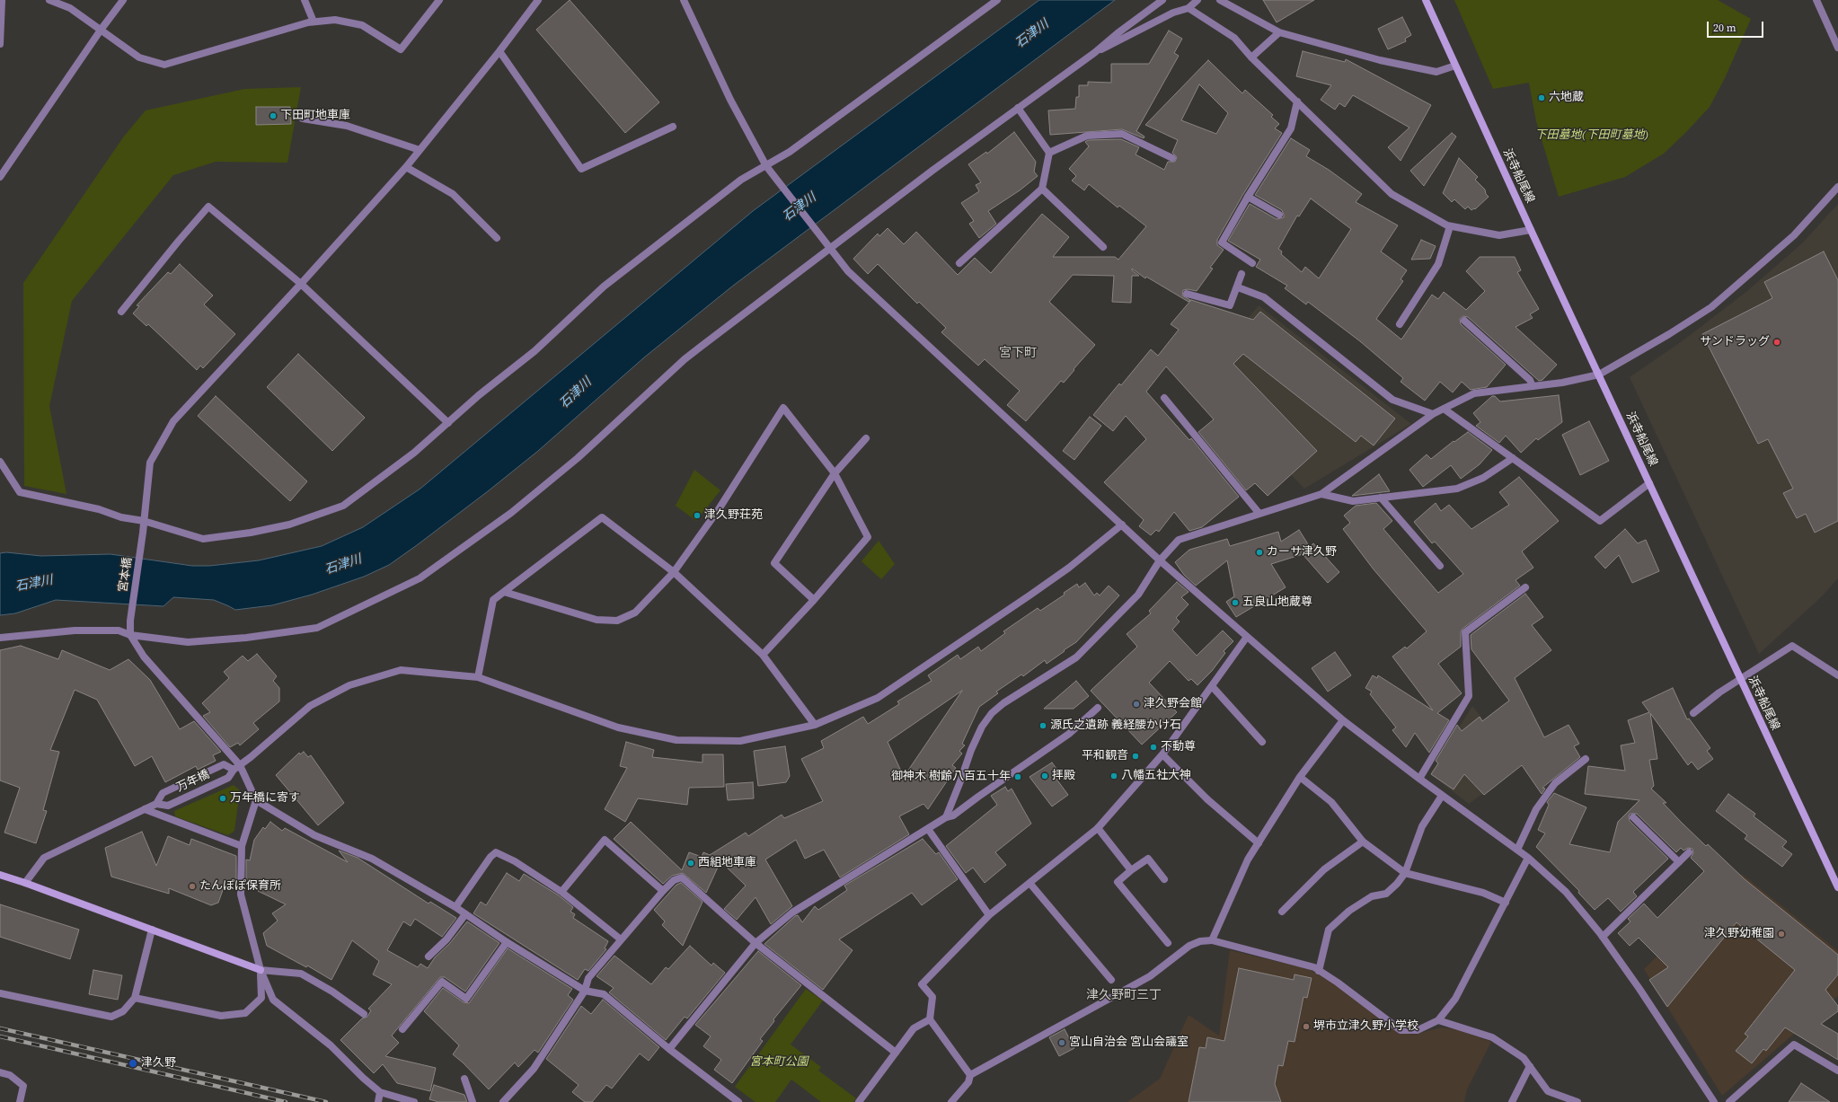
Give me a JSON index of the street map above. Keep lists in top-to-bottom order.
{
  "streets": {
    "street": ["浜寺船尾線", "宮本橋", "万年橋"]
  },
  "districts": ["宮下町", "津久野町三丁"],
  "water": ["石津川"],
  "parks": ["下田墓地(下田町墓地)", "宮本町公園"],
  "places": [
    "六地蔵",
    "下田町地車庫",
    "サンドラッグ",
    "津久野荘苑",
    "カーサ津久野",
    "五良山地蔵尊",
    "津久野会館",
    "源氏之遺跡 義経腰かけ石",
    "不動尊",
    "平和観音",
    "拝殿",
    "八幡五社大神",
    "御神木 樹齢八百五十年",
    "万年橋に寄す",
    "西組地車庫",
    "たんぽぽ保育所",
    "津久野幼稚園",
    "堺市立津久野小学校",
    "宮山自治会 宮山会議室",
    "津久野"
  ],
  "scale_bar": "20 m"
}
